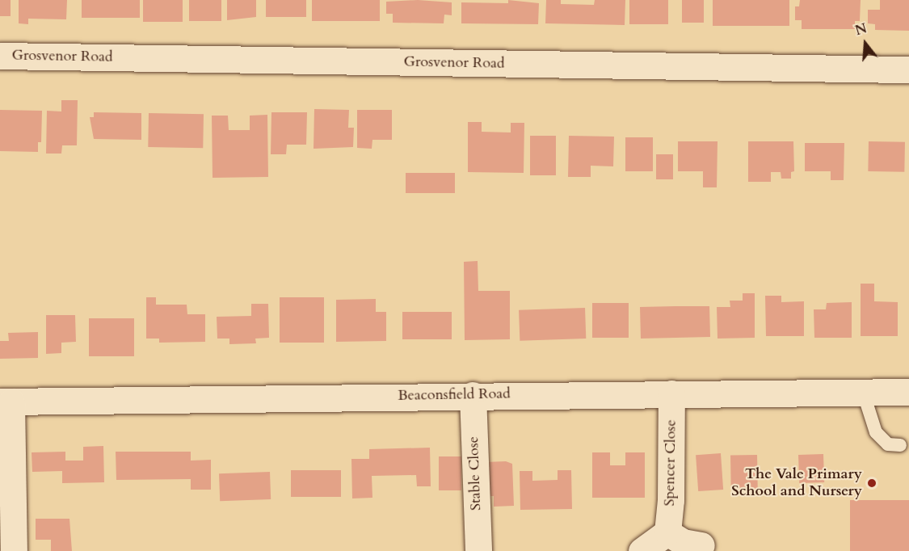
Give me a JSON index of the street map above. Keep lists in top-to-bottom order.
{
  "streets": {
    "street": [
      "Grosvenor Road",
      "Beaconsfield Road",
      "Spencer Close",
      "Stable Close"
    ]
  },
  "crossings": [
    ["Beaconsfield Road", "Spencer Close"],
    ["Beaconsfield Road", "Stable Close"]
  ],
  "places": ["The Vale Primary School and Nursery"],
  "north": "top"
}
